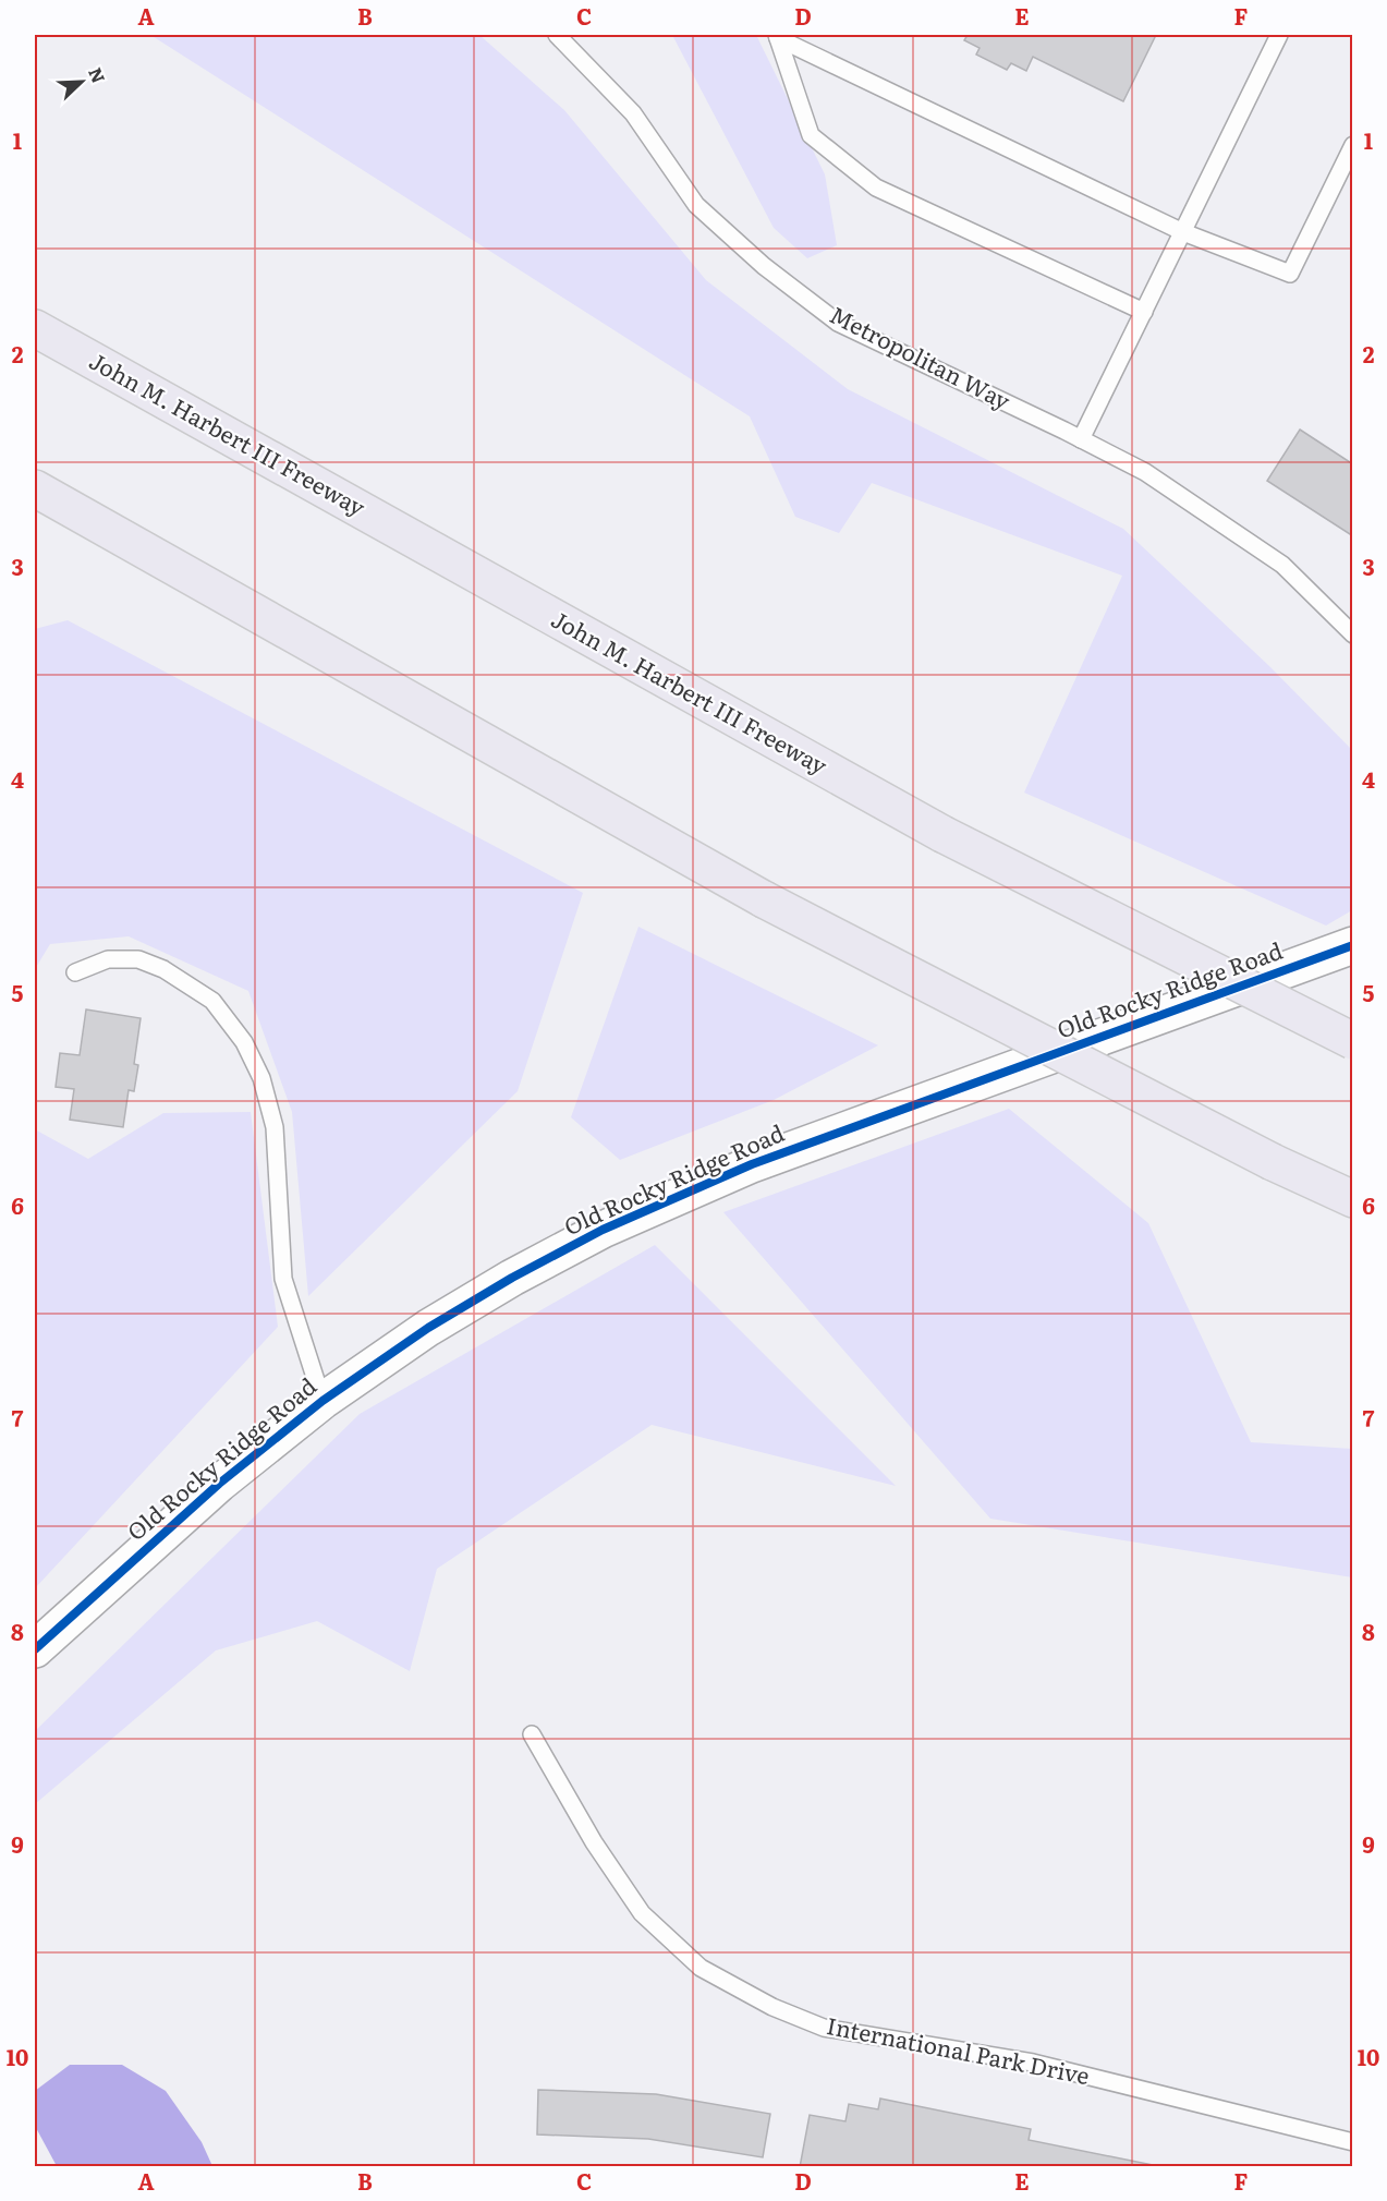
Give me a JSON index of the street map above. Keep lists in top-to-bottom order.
{
  "streets": {
    "highway": ["John M. Harbert III Freeway"],
    "street": ["Old Rocky Ridge Road"],
    "lane": ["Metropolitan Way", "International Park Drive"]
  },
  "north": "top right",
  "grid": {
    "columns": [
      "A",
      "B",
      "C",
      "D",
      "E",
      "F"
    ],
    "rows": [
      "1",
      "2",
      "3",
      "4",
      "5",
      "6",
      "7",
      "8",
      "9",
      "10"
    ]
  }
}
